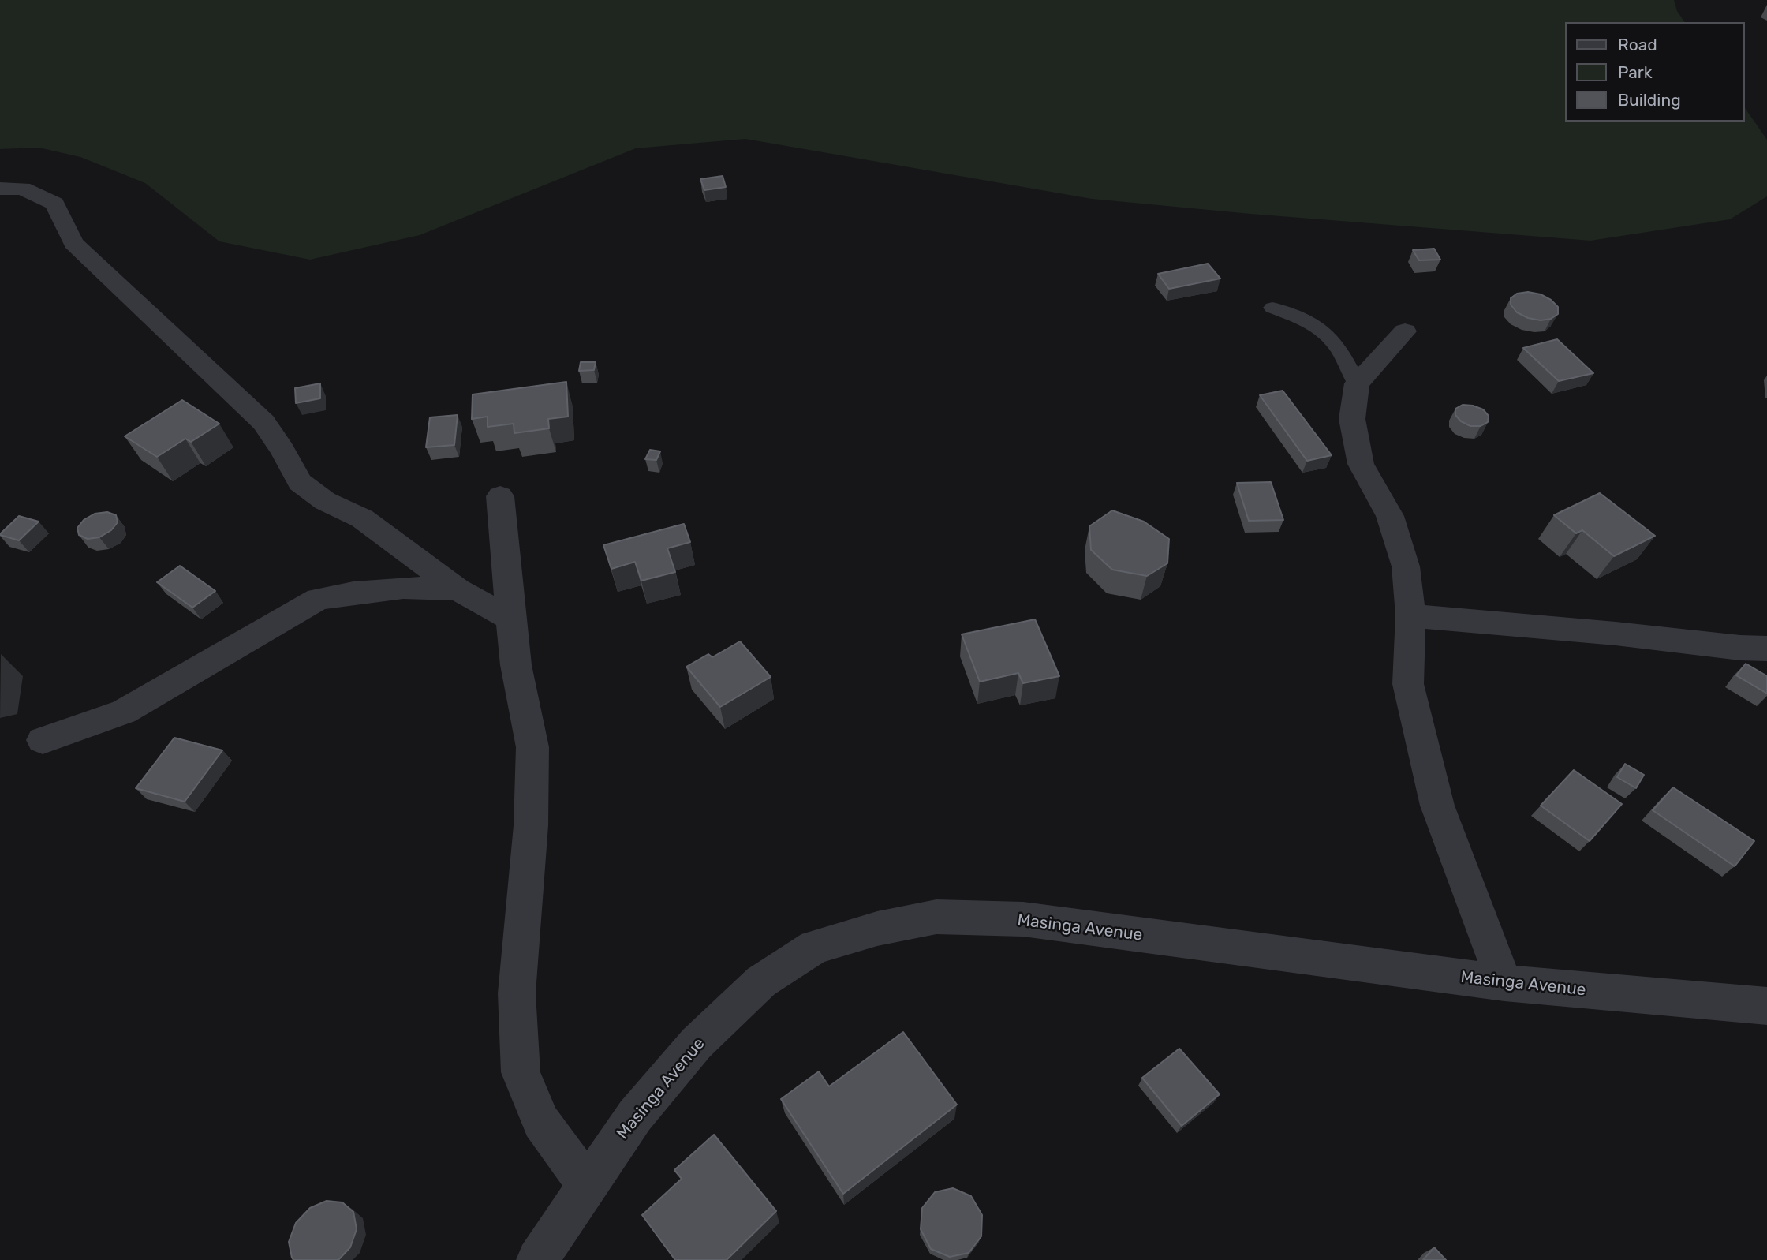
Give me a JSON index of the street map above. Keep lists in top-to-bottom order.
{
  "streets": {
    "street": ["Masinga Avenue"]
  },
  "legend": ["Road", "Park", "Building"]
}
